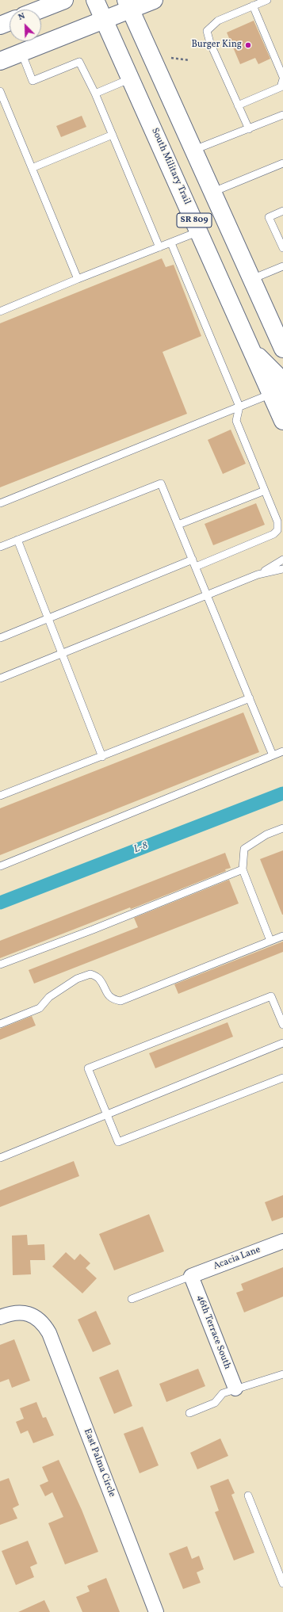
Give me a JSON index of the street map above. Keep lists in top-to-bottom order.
{
  "streets": {
    "main road": ["South Military Trail", "SR 809"],
    "street": ["Acacia Lane", "46th Terrace South", "East Palma Circle"]
  },
  "crossings": [
    ["Acacia Lane", "46th Terrace South"]
  ],
  "water": ["L-8"],
  "places": ["Burger King"],
  "north": "top left"
}
